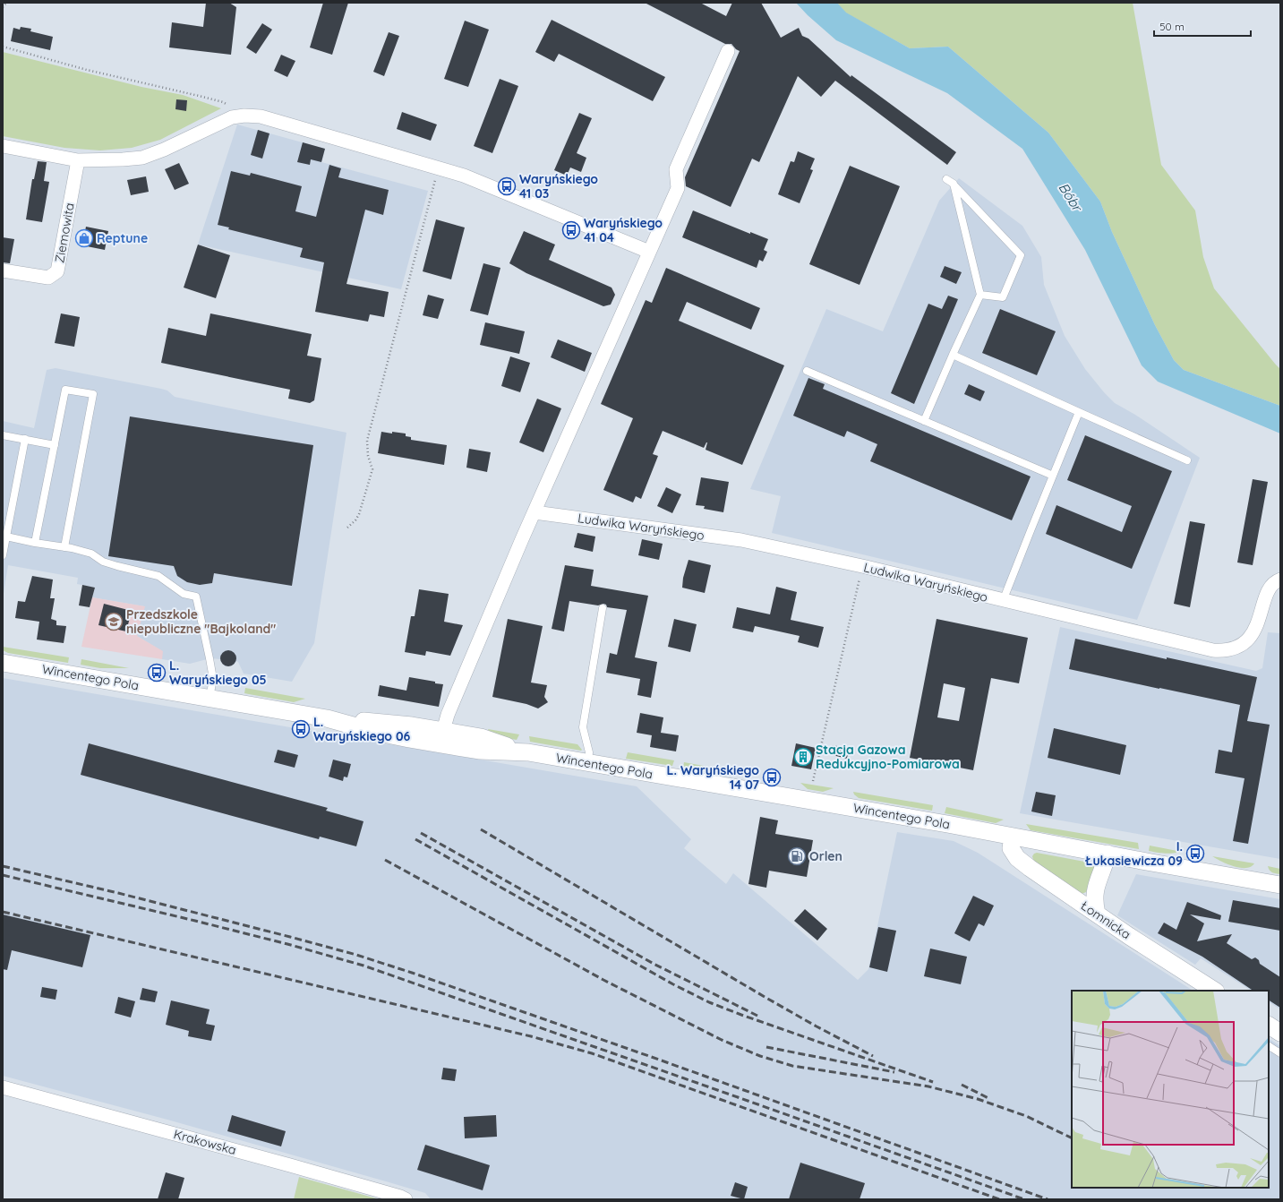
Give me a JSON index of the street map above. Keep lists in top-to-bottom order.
{
  "streets": {
    "street": [
      "Ziemowita",
      "Ludwika Waryńskiego",
      "Wincentego Pola",
      "Łomnicka",
      "Krakowska"
    ]
  },
  "crossings": [
    ["Wincentego Pola", "Łomnicka"]
  ],
  "water": ["Bóbr"],
  "places": {
    "bus stop": [
      "Waryńskiego 41 03",
      "Waryńskiego 41 04",
      "L. Waryńskiego 05",
      "L. Waryńskiego 06",
      "L. Waryńskiego 14 07",
      "I. Łukasiewicza 09"
    ],
    "shop": ["Reptune"],
    "school or university": ["Przedszkole niepubliczne \"Bajkoland\""],
    "building": ["Stacja Gazowa Redukcyjno-Pomiarowa"],
    "fuel station": ["Orlen"]
  },
  "scale_bar": "50 m"
}
